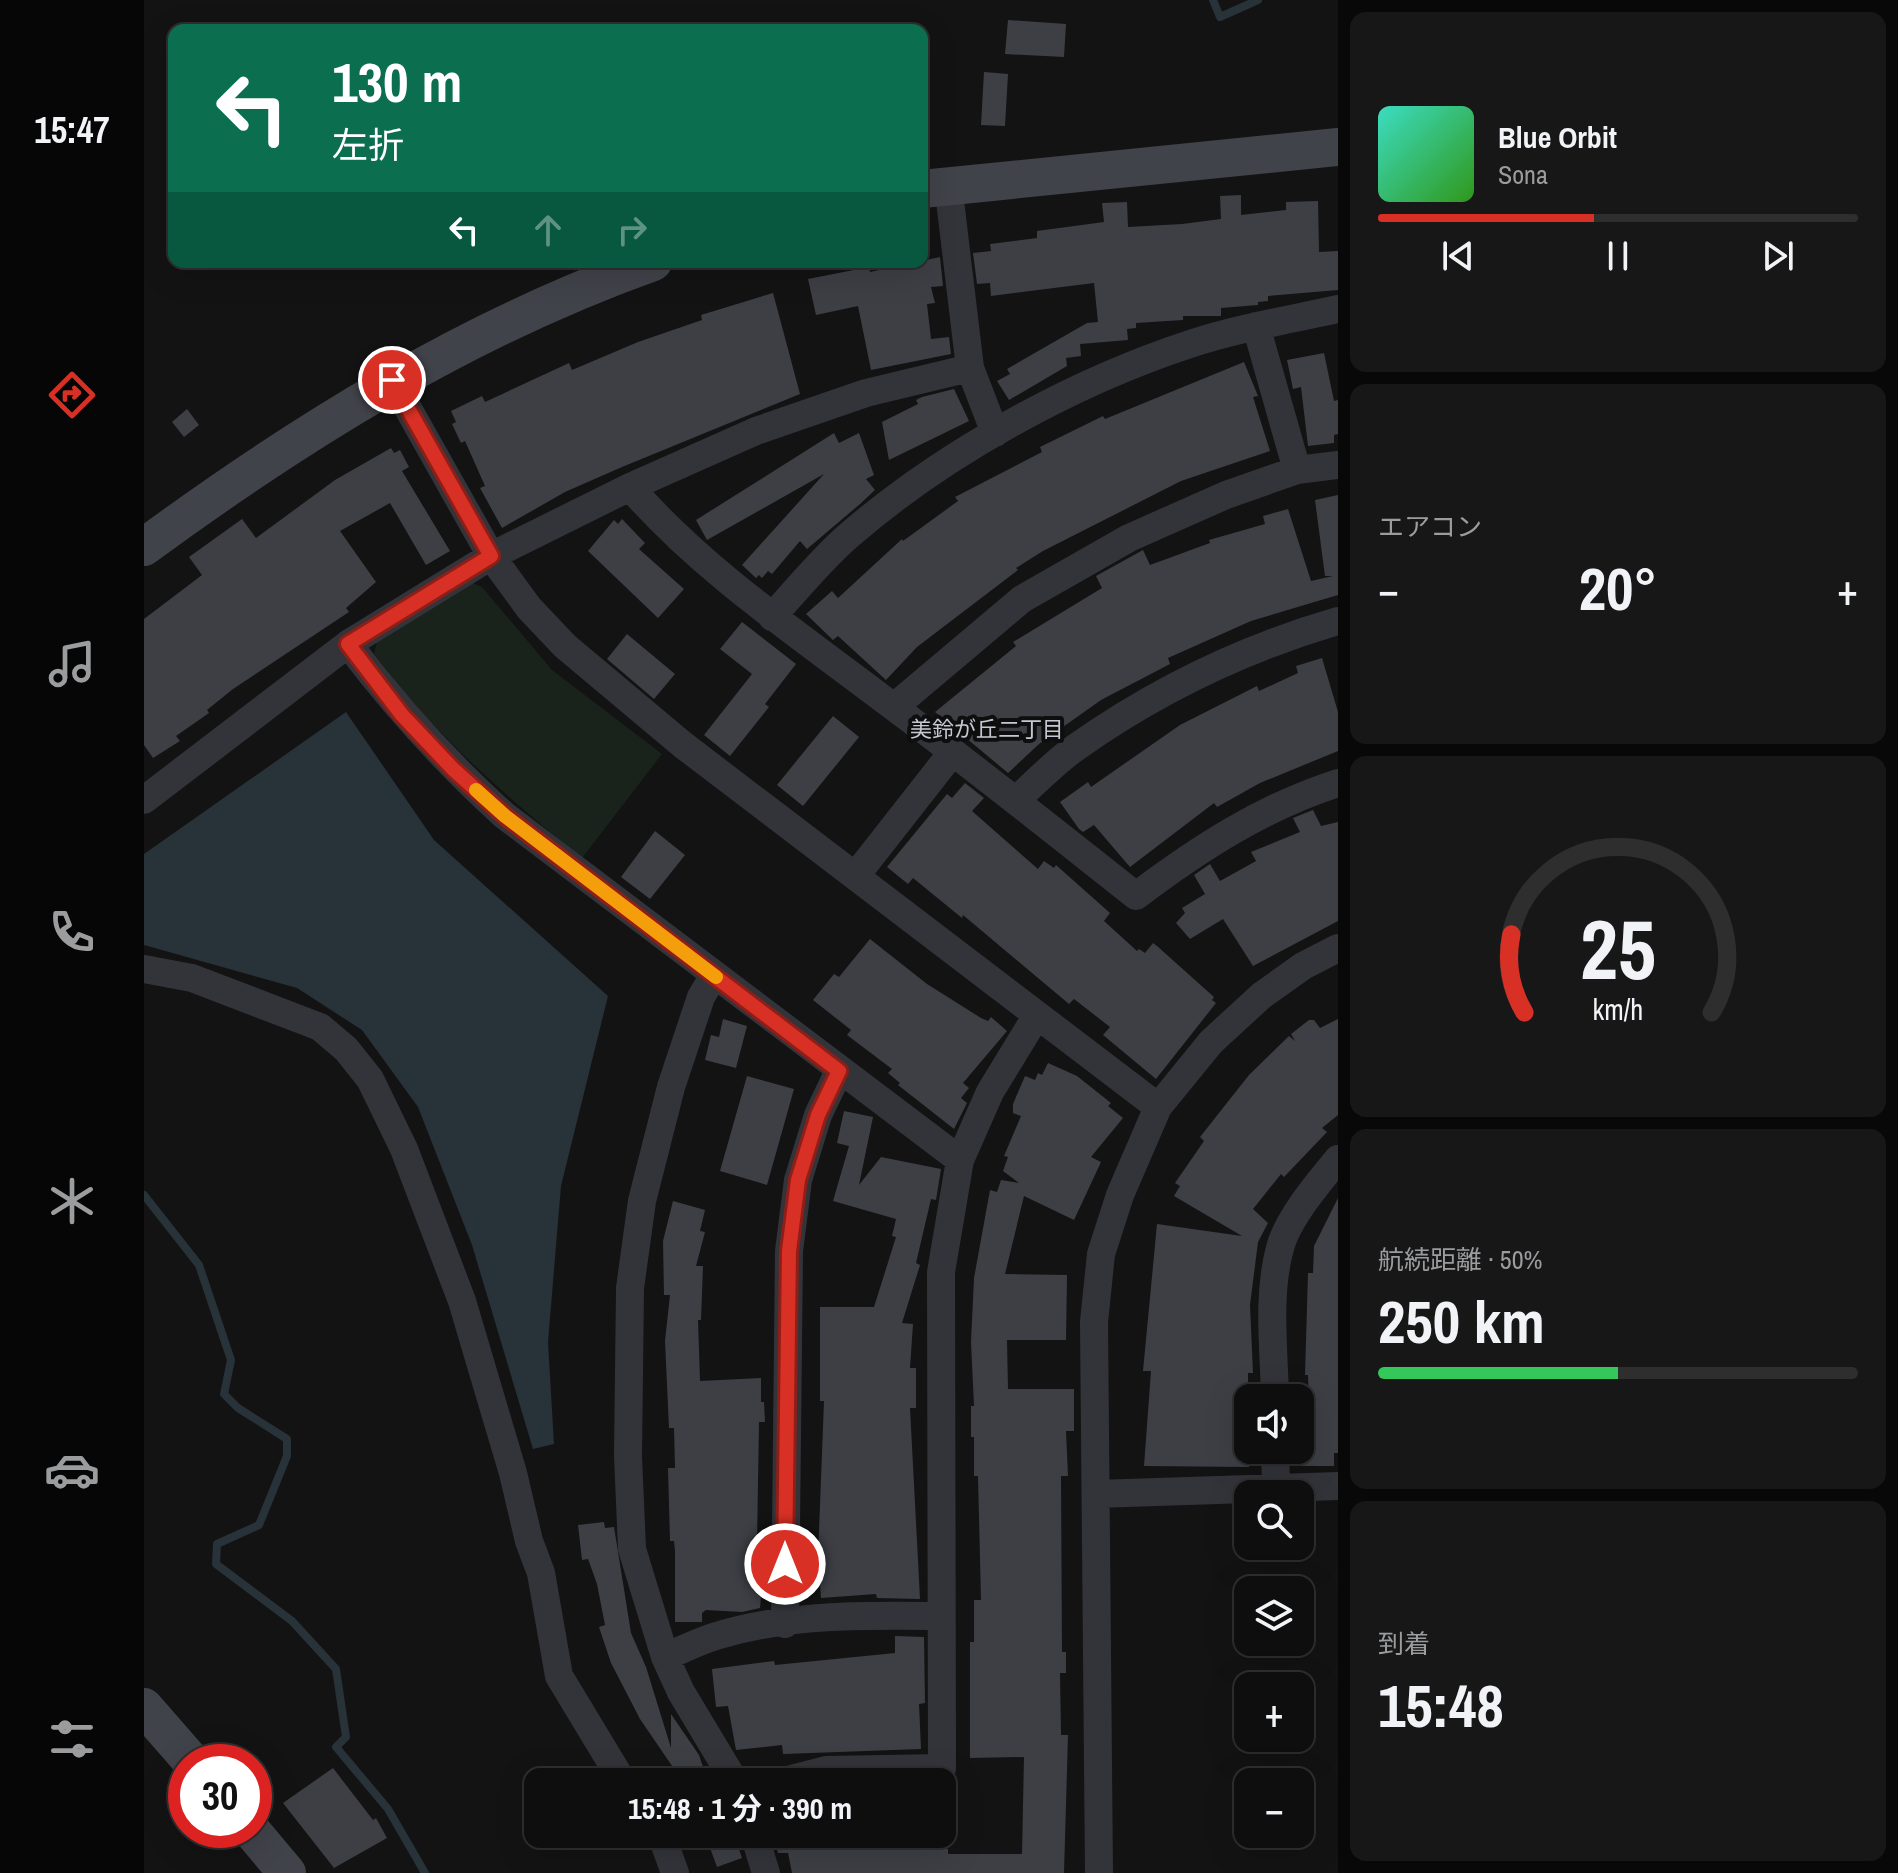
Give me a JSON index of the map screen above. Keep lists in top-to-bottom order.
{
  "districts": ["美鈴が丘二丁目"],
  "page": {
    "tabs": "15:47",
    "turn": ["130 m", "左折"],
    "song": ["Blue Orbit", "Sona"],
    "tile": [
      "エアコン",
      ["航続距離 · 50%", "250 km"],
      ["到着", "15:48"]
    ],
    "heat": ["−", "20°", "+"],
    "map_buttons": ["+", "−"],
    "limit": "30",
    "trip": "15:48 · 1 分 · 390 m",
    "gauge": ["25", "km/h"]
  }
}
